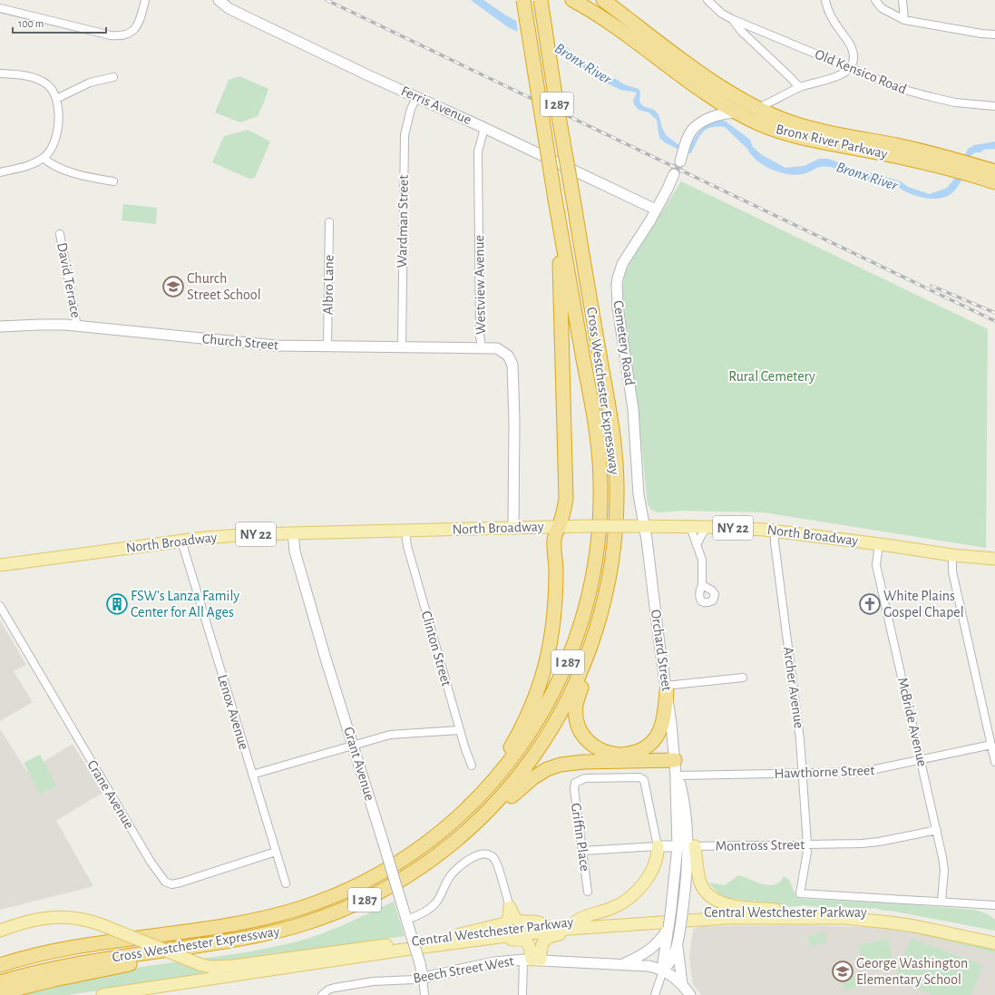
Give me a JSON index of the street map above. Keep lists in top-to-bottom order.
{
  "streets": {
    "highway": ["I 287", "Bronx River Parkway", "Cross Westchester Expressway"],
    "main road": ["North Broadway", "NY 22", "Central Westchester Parkway"],
    "street": [
      "Old Kensico Road",
      "Ferris Avenue",
      "Wardman Street",
      "David Terrace",
      "Albro Lane",
      "Westview Avenue",
      "Church Street",
      "Cemetery Road",
      "Clinton Street",
      "Orchard Street",
      "Archer Avenue",
      "Lenox Avenue",
      "McBride Avenue",
      "Grant Avenue",
      "Hawthorne Street",
      "Crane Avenue",
      "Griffin Place",
      "Montross Street",
      "Beech Street West"
    ]
  },
  "crossings": [
    ["Ferris Avenue", "Wardman Street"],
    ["Ferris Avenue", "Westview Avenue"],
    ["Ferris Avenue", "Cemetery Road"],
    ["Wardman Street", "Church Street"],
    ["David Terrace", "Church Street"],
    ["Albro Lane", "Church Street"],
    ["Westview Avenue", "Church Street"],
    ["Westview Avenue", "North Broadway"],
    ["Cemetery Road", "North Broadway"],
    ["Cemetery Road", "Orchard Street"],
    ["North Broadway", "Clinton Street"],
    ["North Broadway", "Orchard Street"],
    ["North Broadway", "Archer Avenue"],
    ["North Broadway", "Lenox Avenue"],
    ["North Broadway", "McBride Avenue"],
    ["North Broadway", "Grant Avenue"],
    ["Orchard Street", "Hawthorne Street"],
    ["Orchard Street", "Montross Street"],
    ["Orchard Street", "Beech Street West"],
    ["Archer Avenue", "McBride Avenue"],
    ["Archer Avenue", "Hawthorne Street"],
    ["Archer Avenue", "Montross Street"],
    ["Lenox Avenue", "Crane Avenue"],
    ["McBride Avenue", "Hawthorne Street"],
    ["McBride Avenue", "Montross Street"],
    ["Grant Avenue", "Beech Street West"],
    ["Griffin Place", "Montross Street"]
  ],
  "water": ["Bronx River"],
  "parks": ["Rural Cemetery"],
  "places": {
    "school or university": ["Church Street School", "George Washington Elementary School"],
    "building": ["FSW’s Lanza Family Center for All Ages"],
    "church": ["White Plains Gospel Chapel"]
  },
  "scale_bar": "100 m"
}
